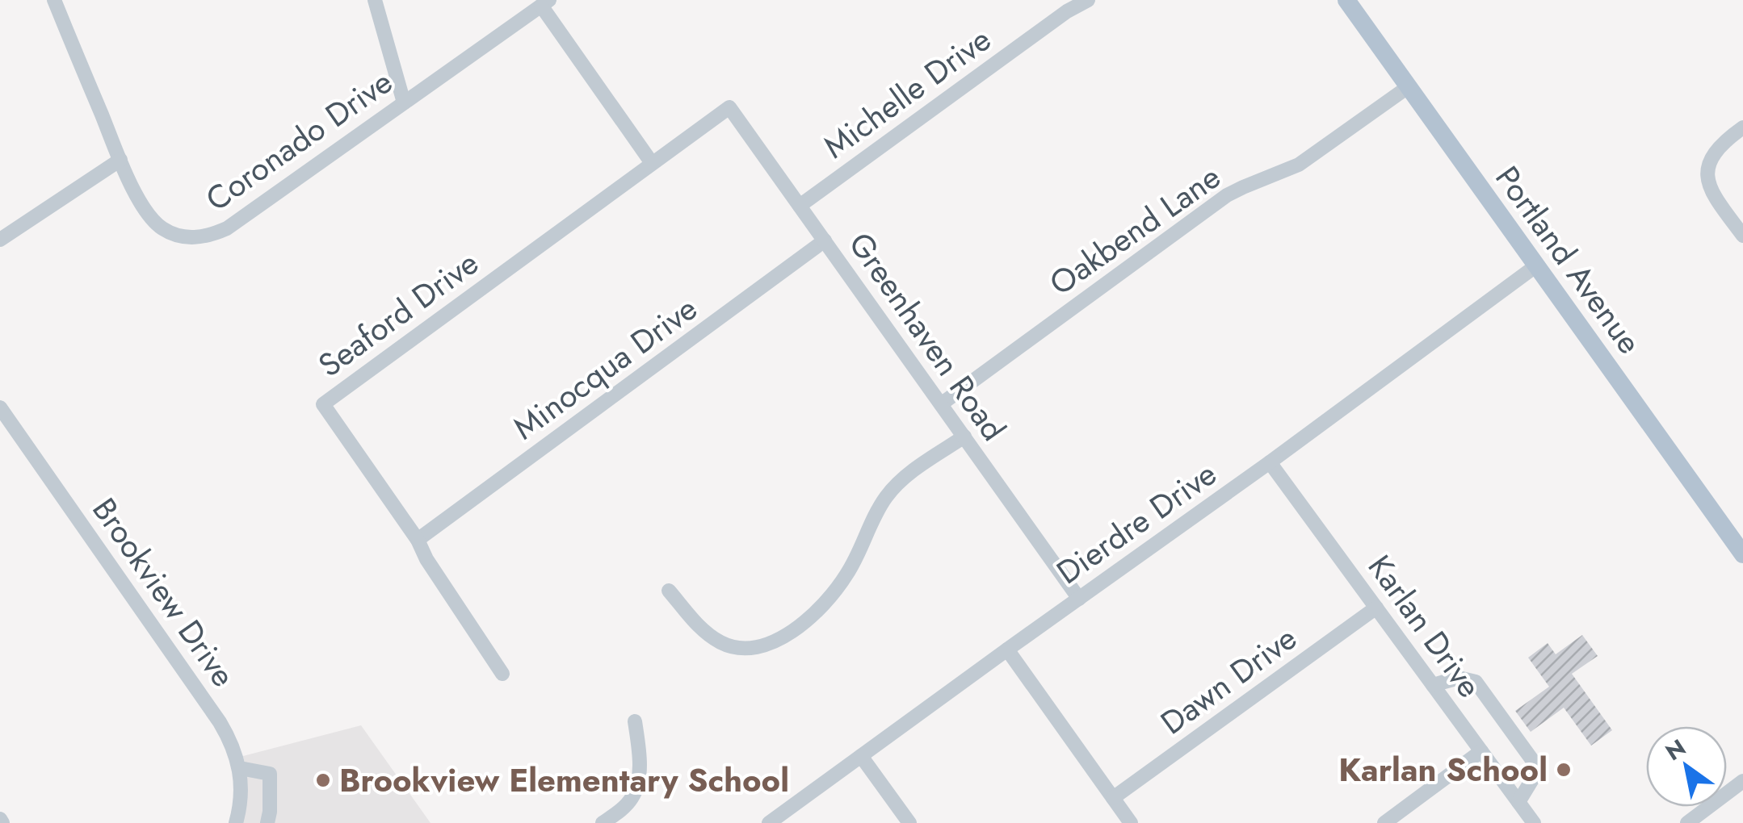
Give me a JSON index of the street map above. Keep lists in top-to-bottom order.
{
  "streets": {
    "main road": ["Portland Avenue"],
    "street": [
      "Michelle Drive",
      "Coronado Drive",
      "Oakbend Lane",
      "Seaford Drive",
      "Greenhaven Road",
      "Minocqua Drive",
      "Dierdre Drive",
      "Brookview Drive",
      "Karlan Drive",
      "Dawn Drive"
    ]
  },
  "crossings": [
    ["Michelle Drive", "Greenhaven Road"],
    ["Oakbend Lane", "Portland Avenue"],
    ["Oakbend Lane", "Greenhaven Road"],
    ["Portland Avenue", "Dierdre Drive"],
    ["Seaford Drive", "Greenhaven Road"],
    ["Seaford Drive", "Minocqua Drive"],
    ["Greenhaven Road", "Minocqua Drive"],
    ["Greenhaven Road", "Dierdre Drive"],
    ["Dierdre Drive", "Karlan Drive"],
    ["Karlan Drive", "Dawn Drive"]
  ],
  "places": ["Karlan School", "Brookview Elementary School"],
  "north": "top left"
}
